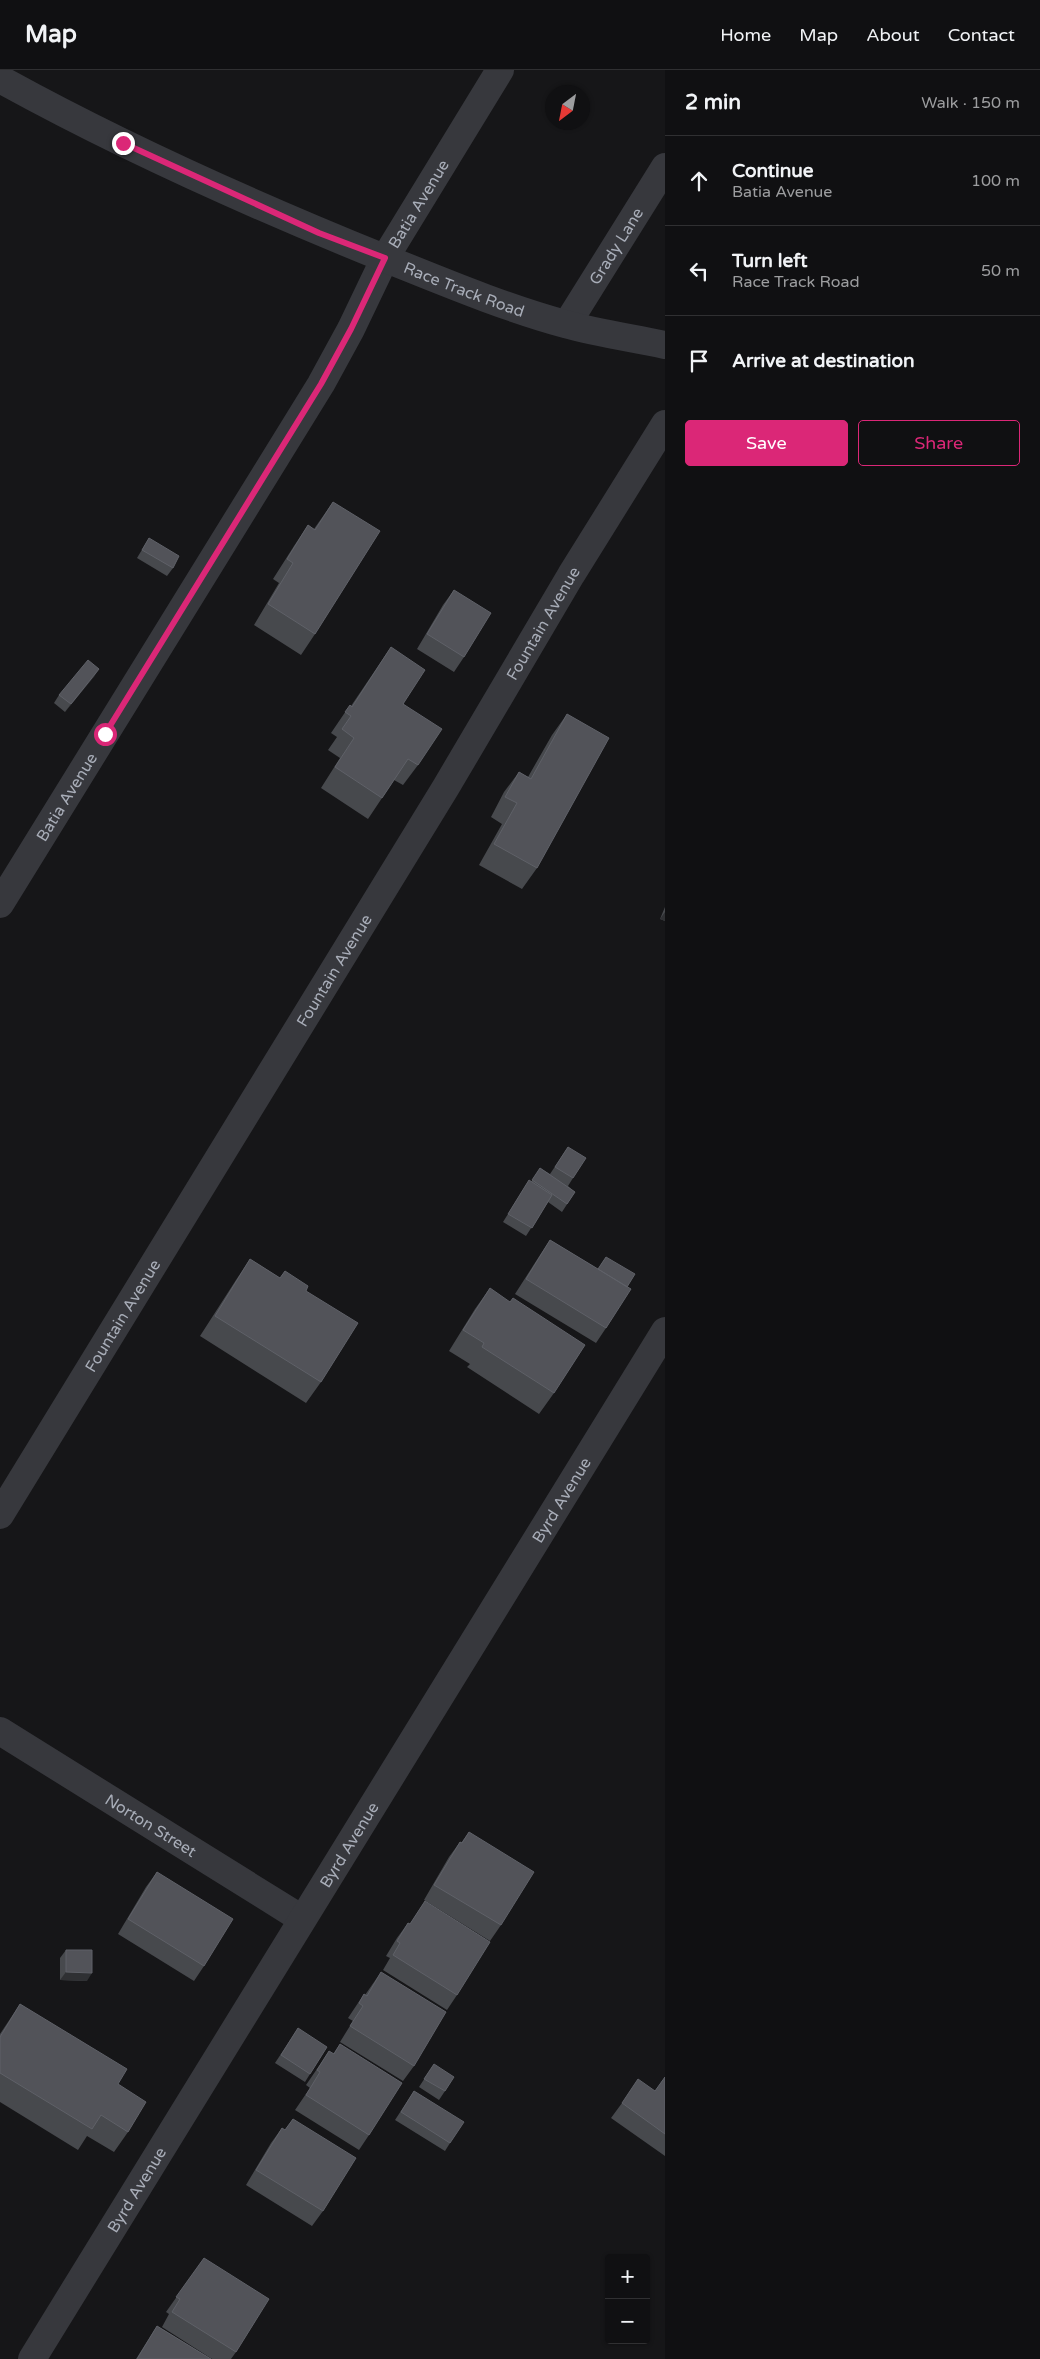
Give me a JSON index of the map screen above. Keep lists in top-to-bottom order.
{
  "streets": {
    "street": [
      "Batia Avenue",
      "Grady Lane",
      "Race Track Road",
      "Fountain Avenue",
      "Byrd Avenue",
      "Norton Street"
    ]
  },
  "crossings": [
    ["Batia Avenue", "Race Track Road"],
    ["Grady Lane", "Race Track Road"],
    ["Byrd Avenue", "Norton Street"]
  ],
  "north": "bottom left",
  "page": {
    "header": "Map",
    "nav": [
      "Home",
      "Map",
      "About",
      "Contact"
    ],
    "heading": ["2 min", "Walk · 150 m"],
    "list": [
      ["Continue", "Batia Avenue", "100 m"],
      ["Turn left", "Race Track Road", "50 m"],
      "Arrive at destination"
    ],
    "buttons": ["Save", "Share"],
    "map_buttons": ["+", "−"]
  }
}
